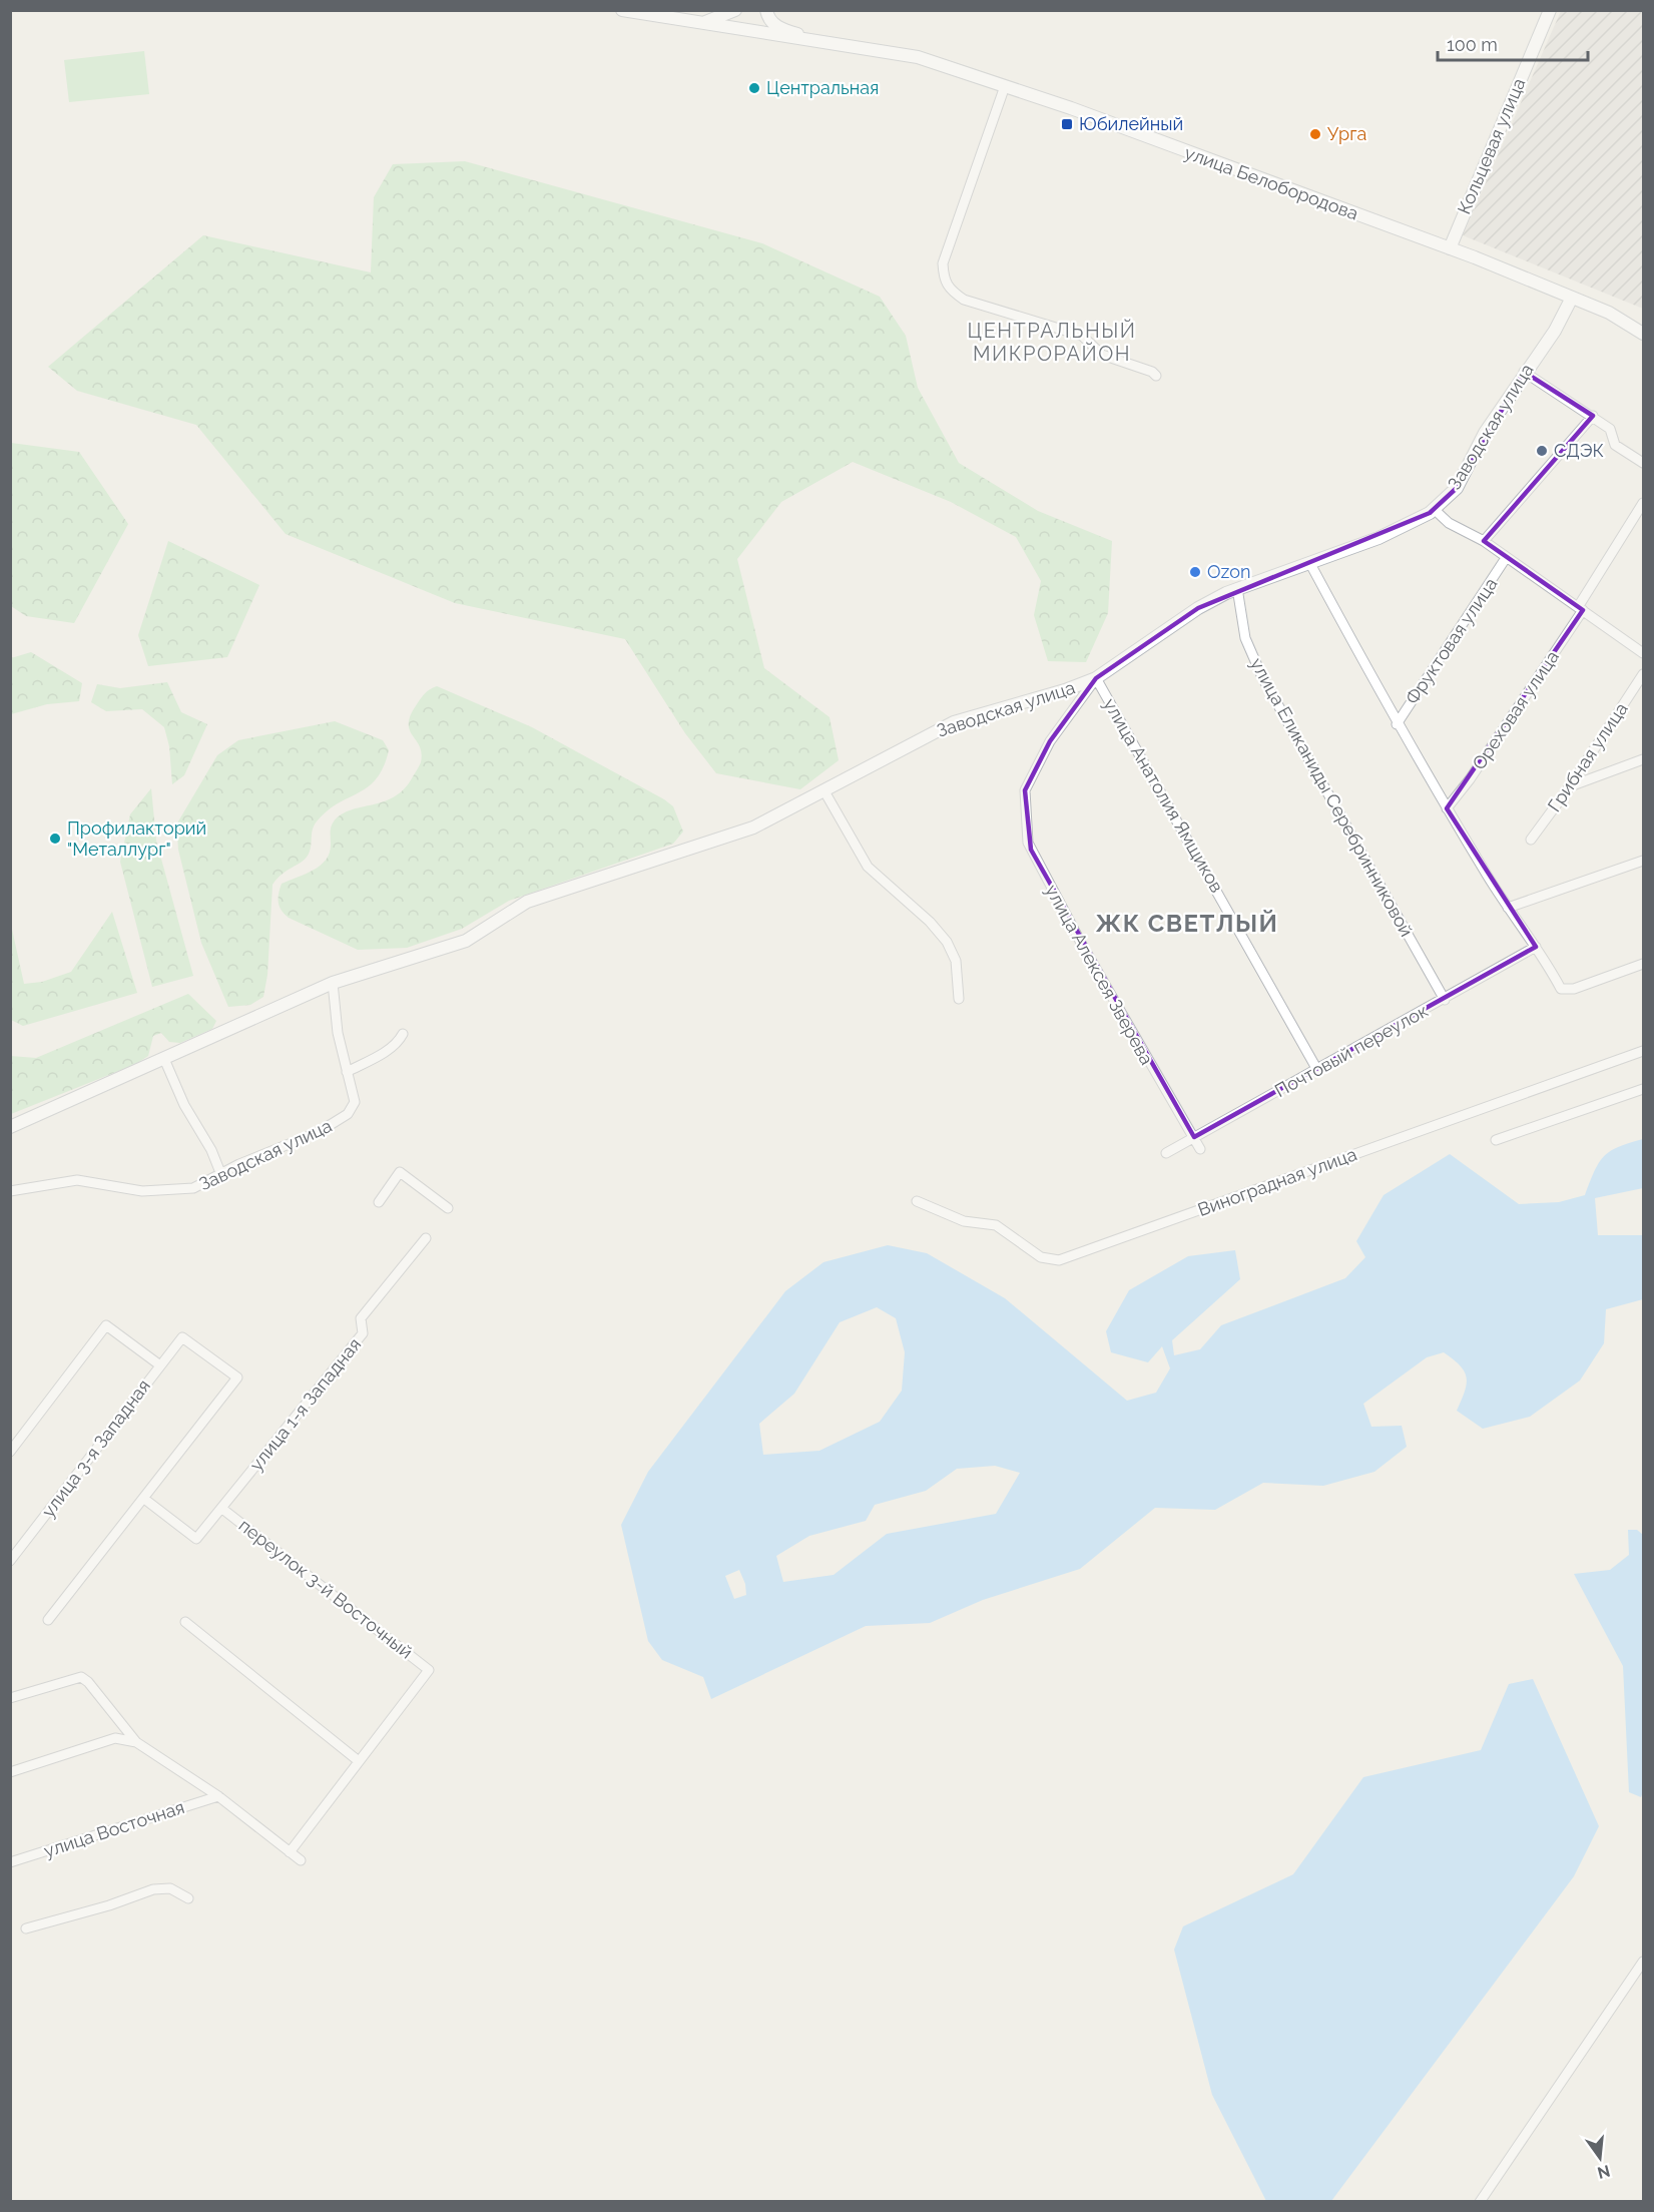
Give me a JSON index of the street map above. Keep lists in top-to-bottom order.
{
  "streets": {
    "street": [
      "Кольцевая улица",
      "улица Белобородова",
      "Заводская улица",
      "Фруктовая улица",
      "Ореховая улица",
      "Грибная улица",
      "улица Анатолия Ямщиков",
      "улица Еликаниды Серебринниковой",
      "улица Алексея Зверева",
      "Почтовый переулок",
      "Виноградная улица",
      "улица 1-я Западная",
      "улица 3-я Западная",
      "переулок 3-й Восточный",
      "улица Восточная"
    ]
  },
  "crossings": [
    ["Кольцевая улица", "улица Белобородова"],
    ["улица Белобородова", "Заводская улица"],
    ["Заводская улица", "улица Анатолия Ямщиков"],
    ["Заводская улица", "улица Еликаниды Серебринниковой"],
    ["Заводская улица", "улица Алексея Зверева"],
    ["улица Анатолия Ямщиков", "улица Алексея Зверева"],
    ["улица Анатолия Ямщиков", "Почтовый переулок"],
    ["улица Еликаниды Серебринниковой", "Почтовый переулок"],
    ["улица Алексея Зверева", "Почтовый переулок"],
    ["улица 1-я Западная", "улица 3-я Западная"],
    ["улица 1-я Западная", "переулок 3-й Восточный"]
  ],
  "districts": ["ЦЕНТРАЛЬНЫЙ МИКРОРАЙОН", "ЖК СВЕТЛЫЙ"],
  "places": {
    "other": [
      "Центральная",
      "Урга",
      "СДЭК",
      "Ozon",
      "Профилакторий \"Металлург\""
    ],
    "transit": ["Юбилейный"]
  },
  "scale_bar": "100 m",
  "north": "bottom"
}
